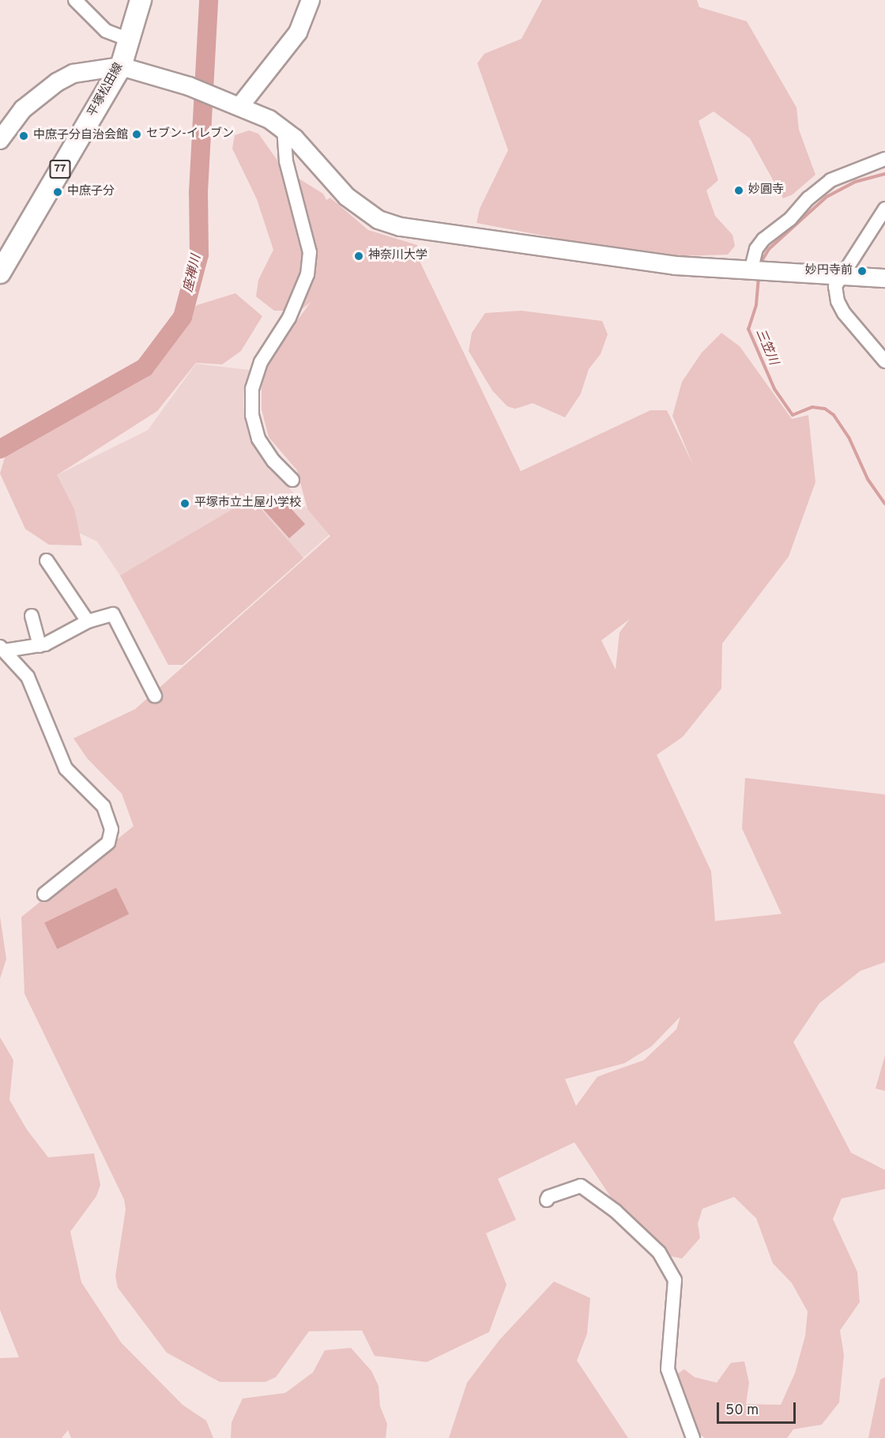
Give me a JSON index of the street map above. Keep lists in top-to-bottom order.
{
  "streets": {
    "main road": ["平塚松田線", "77"]
  },
  "water": ["座禅川", "三笠川"],
  "places": [
    "セブン-イレブン",
    "中庶子分自治会館",
    "妙圓寺",
    "中庶子分",
    "神奈川大学",
    "妙円寺前",
    "平塚市立土屋小学校"
  ],
  "scale_bar": "50 m"
}
